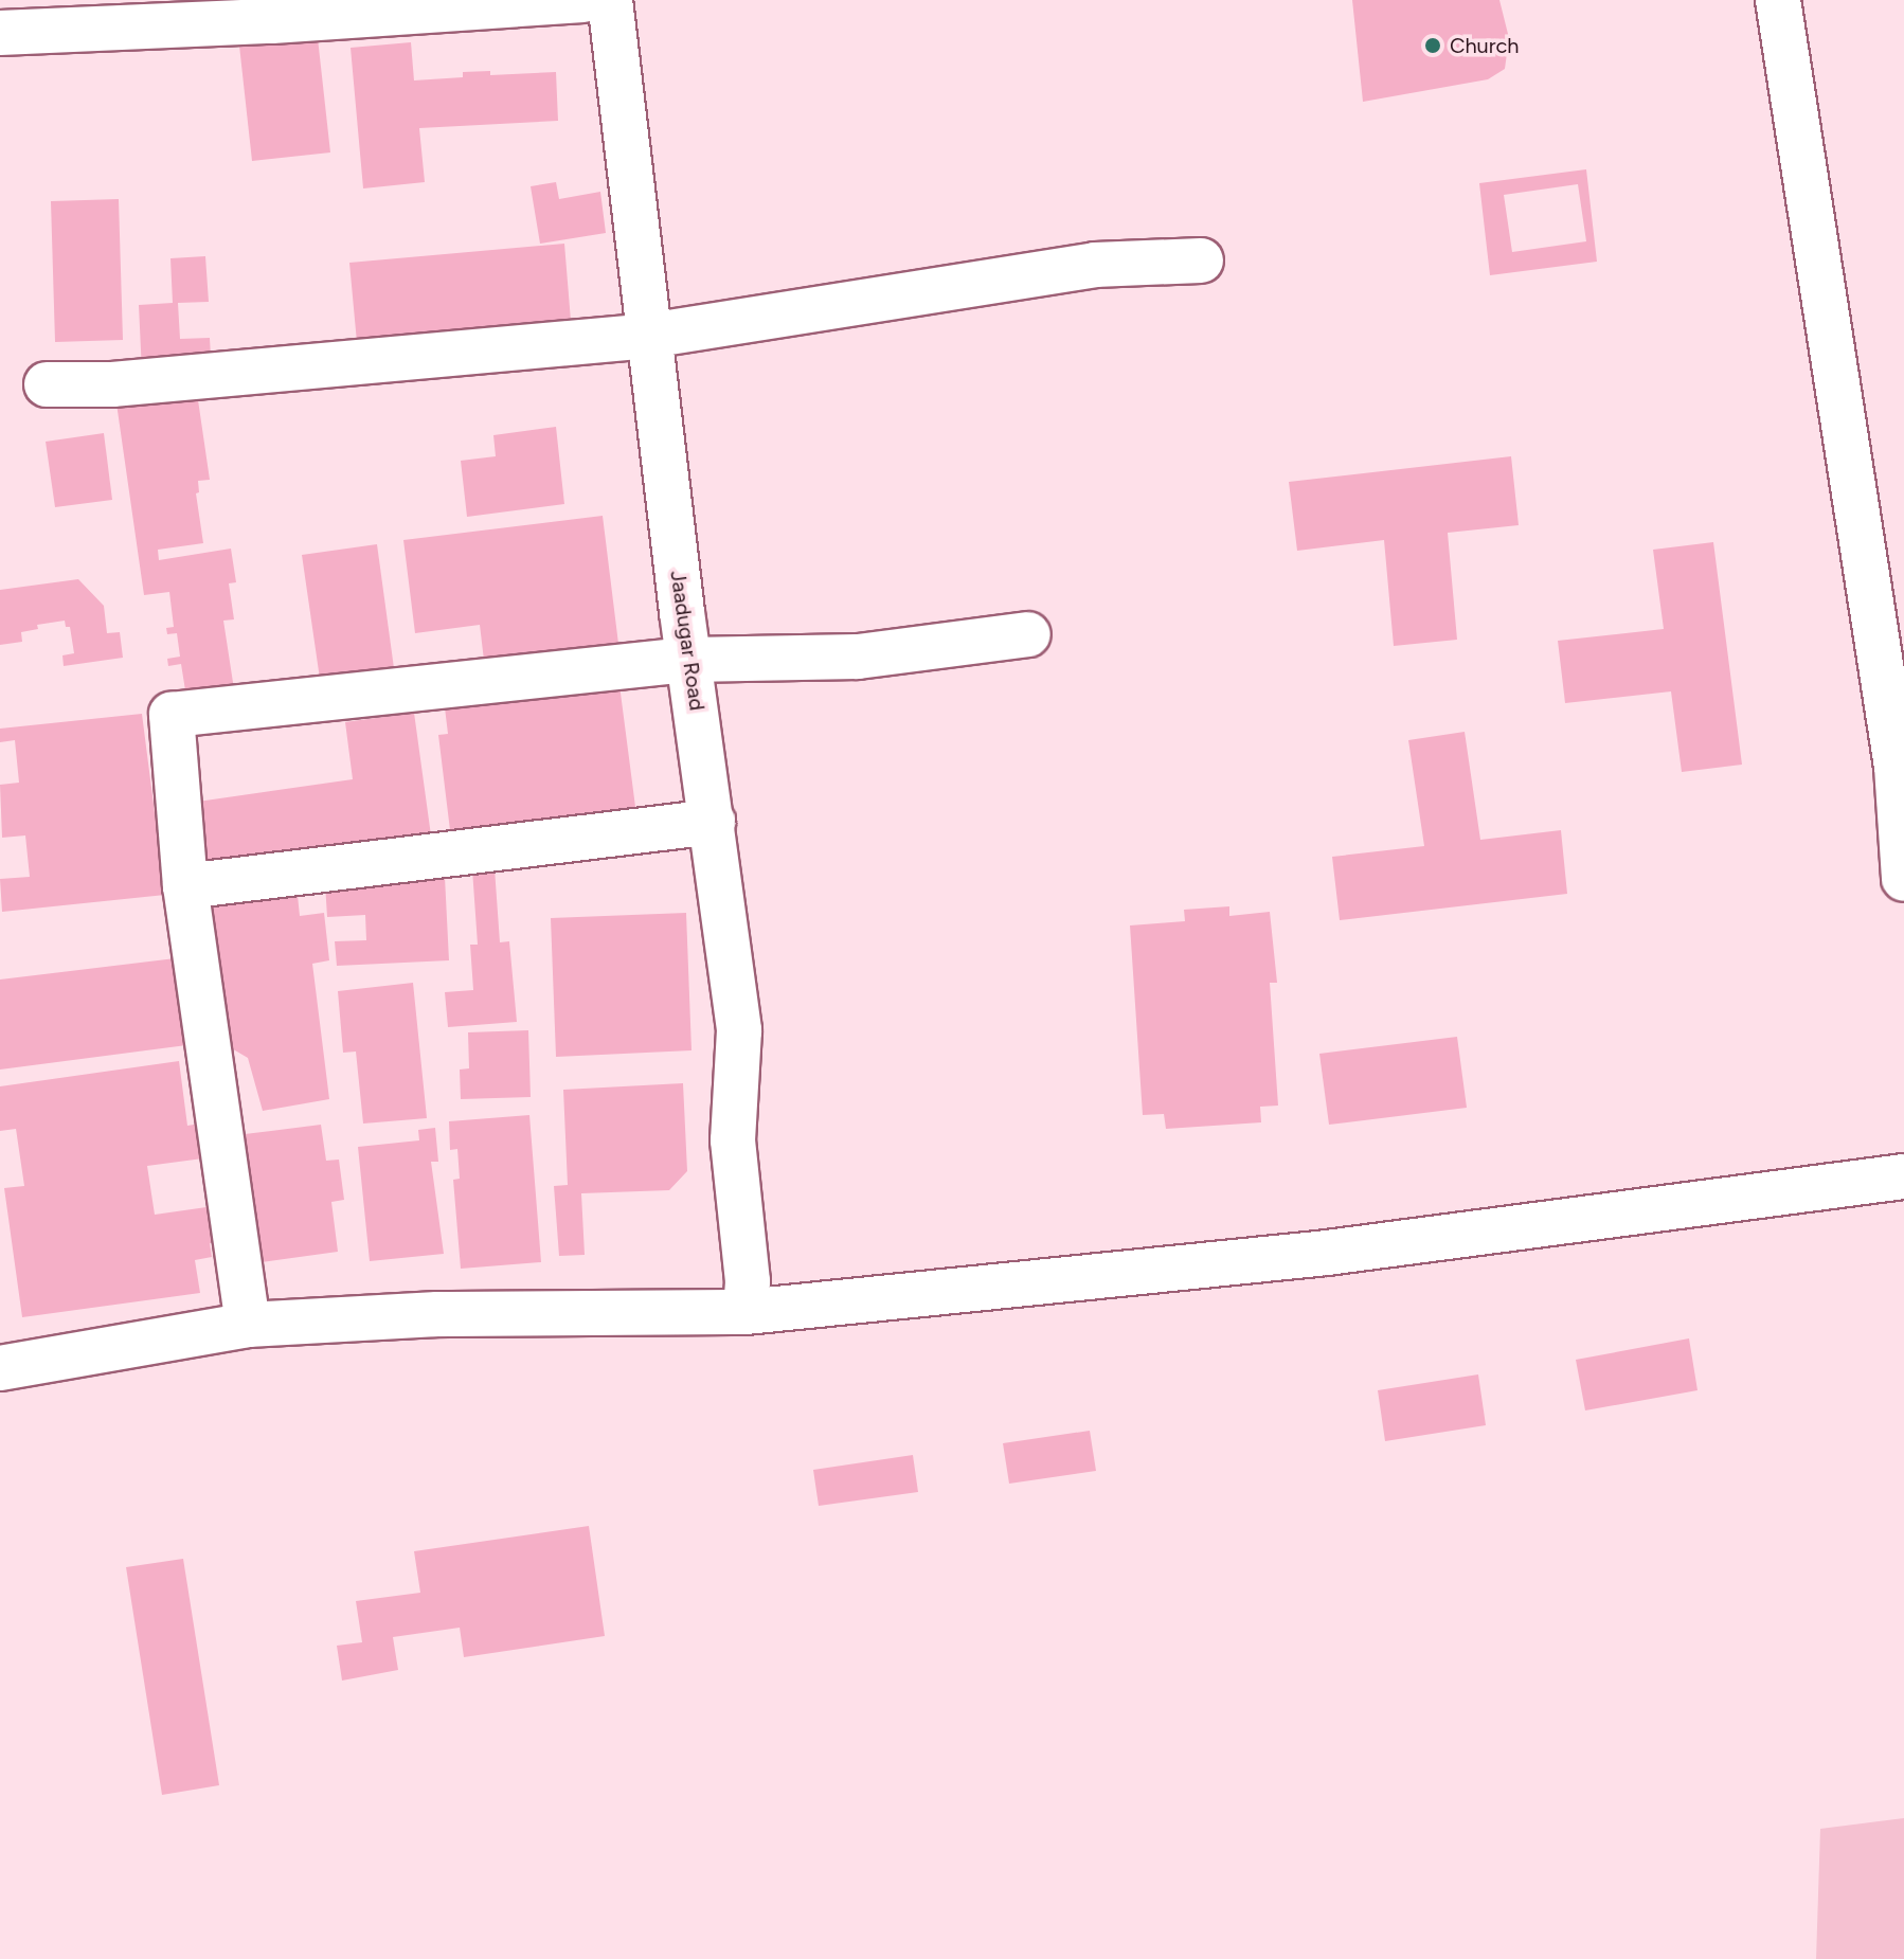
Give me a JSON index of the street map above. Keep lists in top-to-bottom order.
{
  "streets": {
    "street": ["Jaadugar Road"]
  },
  "places": ["Church"]
}
